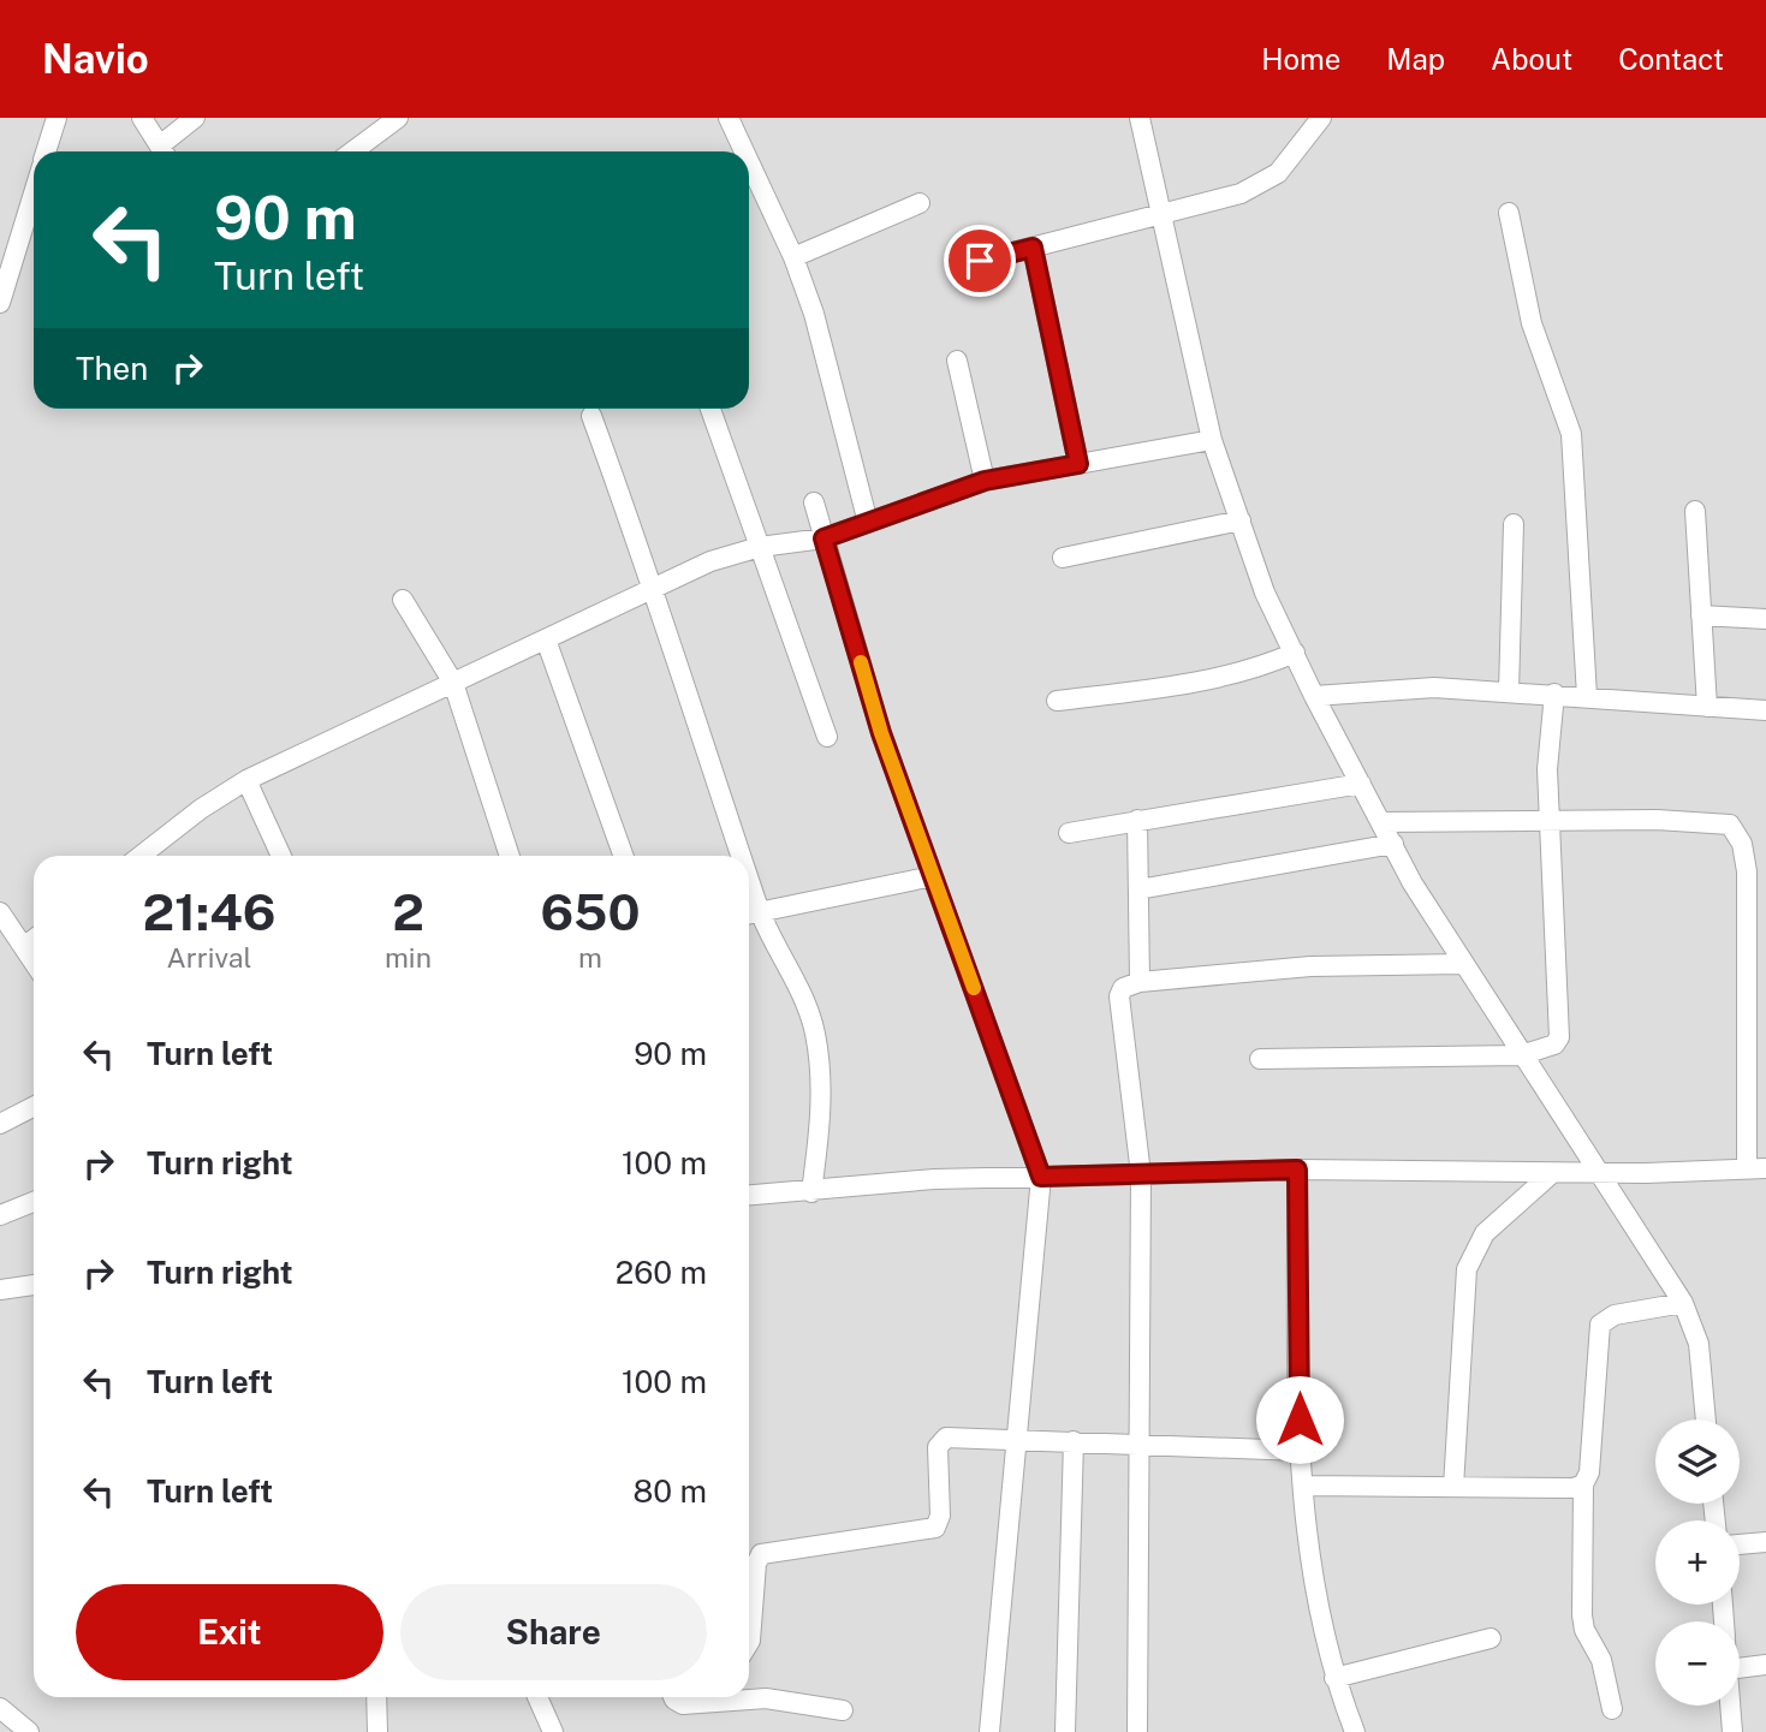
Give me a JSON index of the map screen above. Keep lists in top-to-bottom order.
{
  "page": {
    "header": "Navio",
    "nav": [
      "Home",
      "Map",
      "About",
      "Contact"
    ],
    "turn": ["90 m", "Turn left"],
    "then": "Then",
    "eta": [
      "21:46",
      "Arrival",
      "2",
      "min",
      "650",
      "m"
    ],
    "list": [
      {
        "name": "Turn left",
        "value": "90 m"
      },
      {
        "name": "Turn right",
        "value": "100 m"
      },
      {
        "name": "Turn right",
        "value": "260 m"
      },
      {
        "name": "Turn left",
        "value": "100 m"
      },
      {
        "name": "Turn left",
        "value": "80 m"
      }
    ],
    "map_buttons": ["+", "−"],
    "buttons": ["Exit", "Share"]
  }
}
